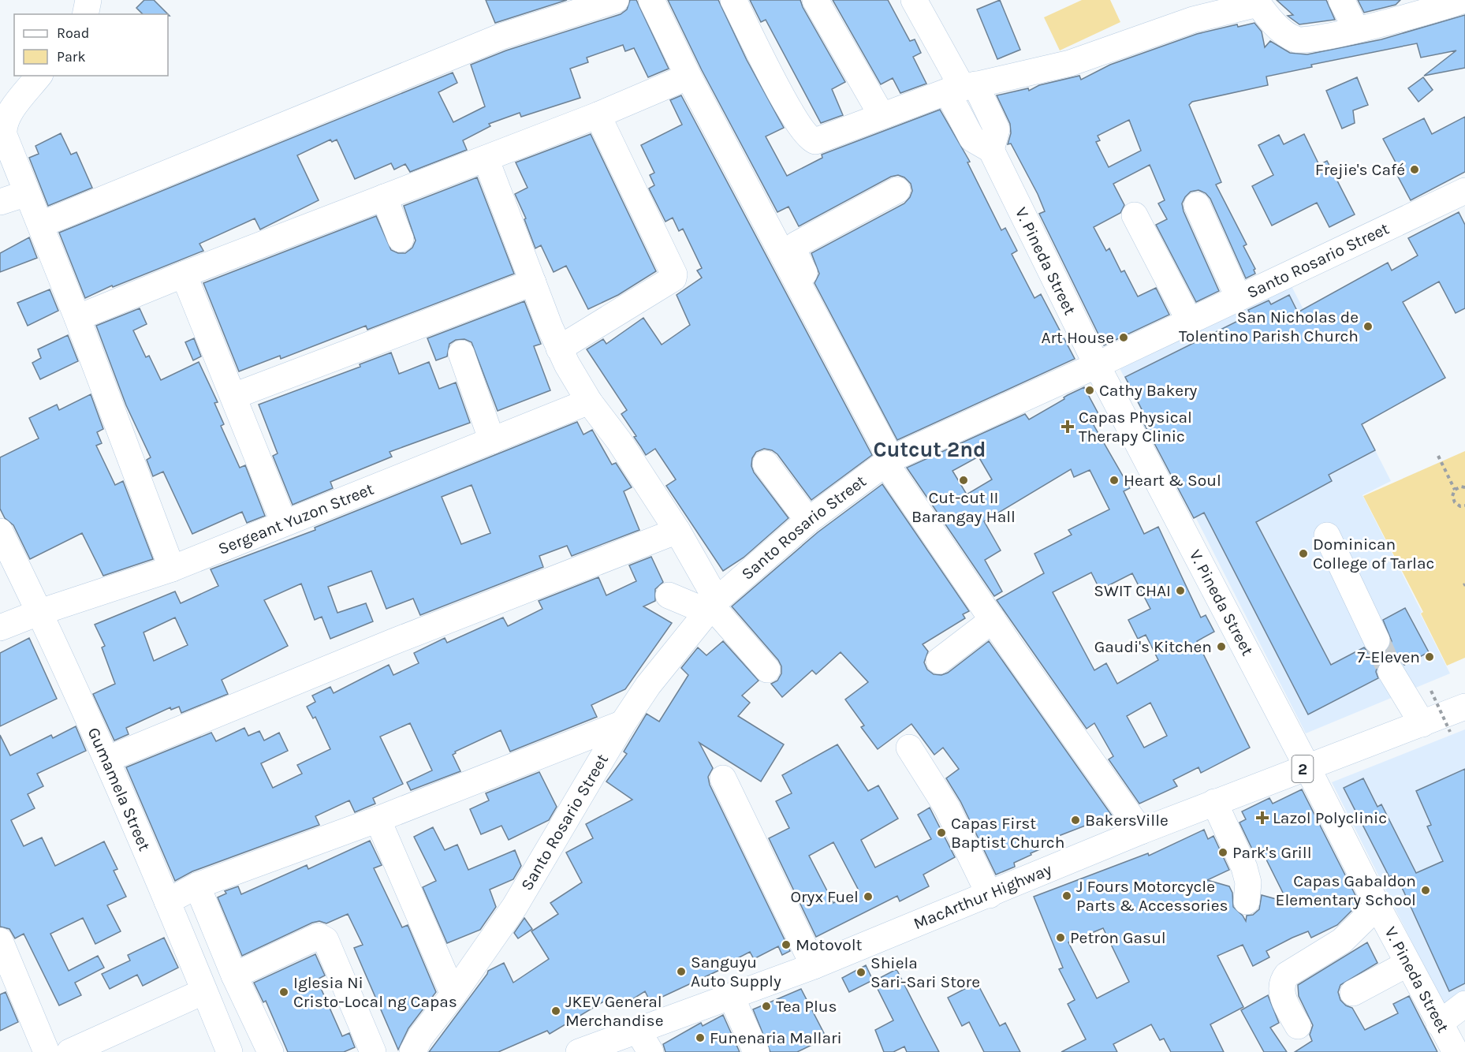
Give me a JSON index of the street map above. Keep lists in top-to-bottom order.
{
  "streets": {
    "main road": [
      "Santo Rosario Street",
      "V. Pineda Street",
      "Sergeant Yuzon Street",
      "2",
      "Gumamela Street",
      "MacArthur Highway"
    ]
  },
  "crossings": [
    ["Santo Rosario Street", "V. Pineda Street"],
    ["V. Pineda Street", "MacArthur Highway"],
    ["Sergeant Yuzon Street", "Gumamela Street"]
  ],
  "districts": ["Cutcut 2nd"],
  "places": {
    "other": [
      "Frejie's Café",
      "San Nicholas de Tolentino Parish Church",
      "Art House",
      "Cathy Bakery",
      "Cut-cut II Barangay Hall",
      "Heart & Soul",
      "Dominican College of Tarlac",
      "SWIT CHAI",
      "Gaudi's Kitchen",
      "7-Eleven",
      "BakersVille",
      "Capas First Baptist Church",
      "Park's Grill",
      "Capas Gabaldon Elementary School",
      "J Fours Motorcycle Parts & Accessories",
      "Oryx Fuel",
      "Petron Gasul",
      "Motovolt",
      "Sanguyu Auto Supply",
      "Shiela Sari-Sari Store",
      "Iglesia Ni Cristo-Local ng Capas",
      "Tea Plus",
      "JKEV General Merchandise",
      "Funenaria Mallari"
    ],
    "health": ["Capas Physical Therapy Clinic", "Lazol Polyclinic"]
  },
  "legend": ["Road", "Park"]
}
